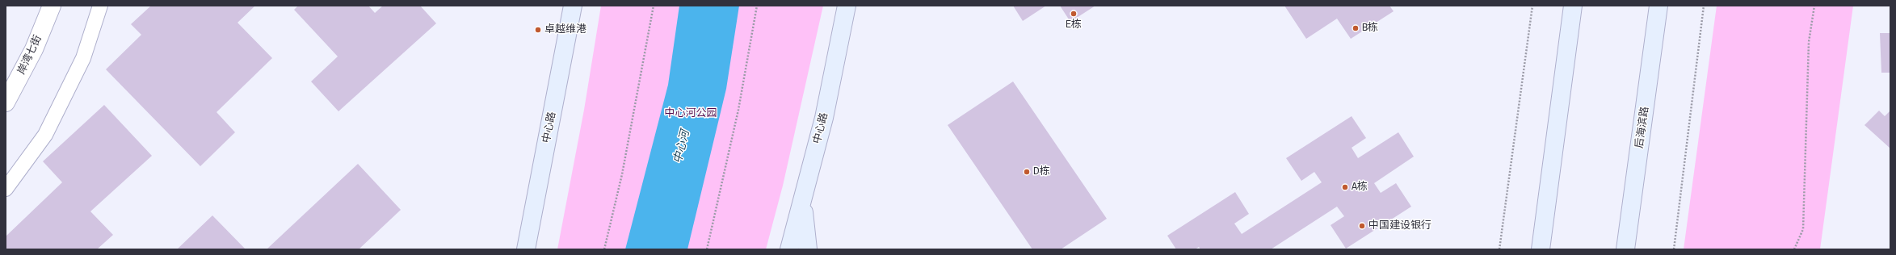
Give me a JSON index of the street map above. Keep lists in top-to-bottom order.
{
  "streets": {
    "main road": ["中心路", "后海滨路"],
    "street": ["岸湾七街"]
  },
  "water": ["中心河"],
  "parks": ["中心河公园"],
  "places": [
    "E栋",
    "B栋",
    "卓越维港",
    "D栋",
    "A栋",
    "中国建设银行"
  ]
}
